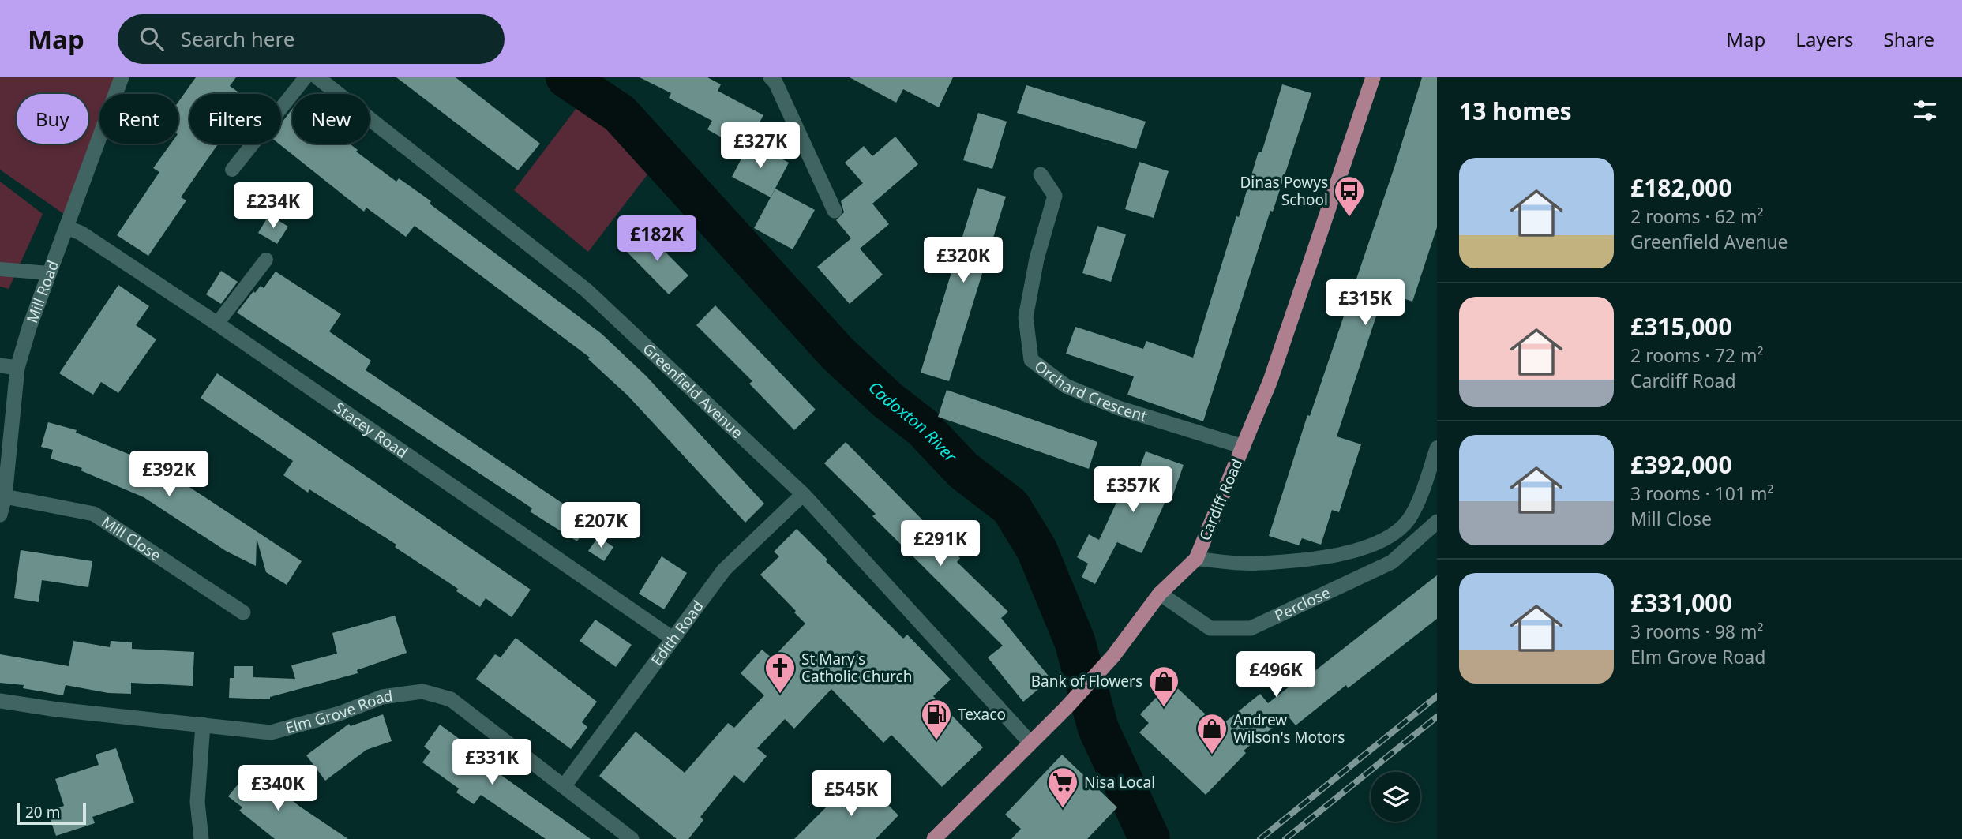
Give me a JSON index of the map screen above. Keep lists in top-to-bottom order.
{
  "streets": {
    "main road": ["Cardiff Road"],
    "street": [
      "Mill Road",
      "Orchard Crescent",
      "Greenfield Avenue",
      "Stacey Road",
      "Mill Close",
      "Perclose",
      "Edith Road",
      "Elm Grove Road"
    ]
  },
  "crossings": [
    ["Mill Road", "Stacey Road"],
    ["Mill Road", "Mill Close"],
    ["Orchard Crescent", "Cardiff Road"],
    ["Greenfield Avenue", "Cardiff Road"],
    ["Greenfield Avenue", "Edith Road"],
    ["Stacey Road", "Edith Road"],
    ["Cardiff Road", "Perclose"],
    ["Edith Road", "Elm Grove Road"]
  ],
  "water": ["Cadoxton River"],
  "places": {
    "bus stop": ["Dinas Powys School"],
    "church": ["St Mary's Catholic Church"],
    "shop": ["Bank of Flowers", "Andrew Wilson's Motors"],
    "fuel station": ["Texaco"],
    "supermarket": ["Nisa Local"]
  },
  "scale_bar": "20 m",
  "page": {
    "header": "Map",
    "search": "Search here",
    "nav": ["Map", "Layers", "Share"],
    "heading": "13 homes",
    "chip": [
      "Buy",
      "Rent",
      "Filters",
      "New"
    ],
    "price": [
      "£327K",
      "£234K",
      "£182K",
      "£320K",
      "£315K",
      "£392K",
      "£357K",
      "£207K",
      "£291K",
      "£496K",
      "£331K",
      "£340K",
      "£545K"
    ],
    "list": [
      {
        "name": "£182,000",
        "note": "2 rooms · 62 m² · Greenfield Avenue"
      },
      {
        "name": "£315,000",
        "note": "2 rooms · 72 m² · Cardiff Road"
      },
      {
        "name": "£392,000",
        "note": "3 rooms · 101 m² · Mill Close"
      },
      {
        "name": "£331,000",
        "note": "3 rooms · 98 m² · Elm Grove Road"
      }
    ],
    "scale": "20 m"
  }
}
